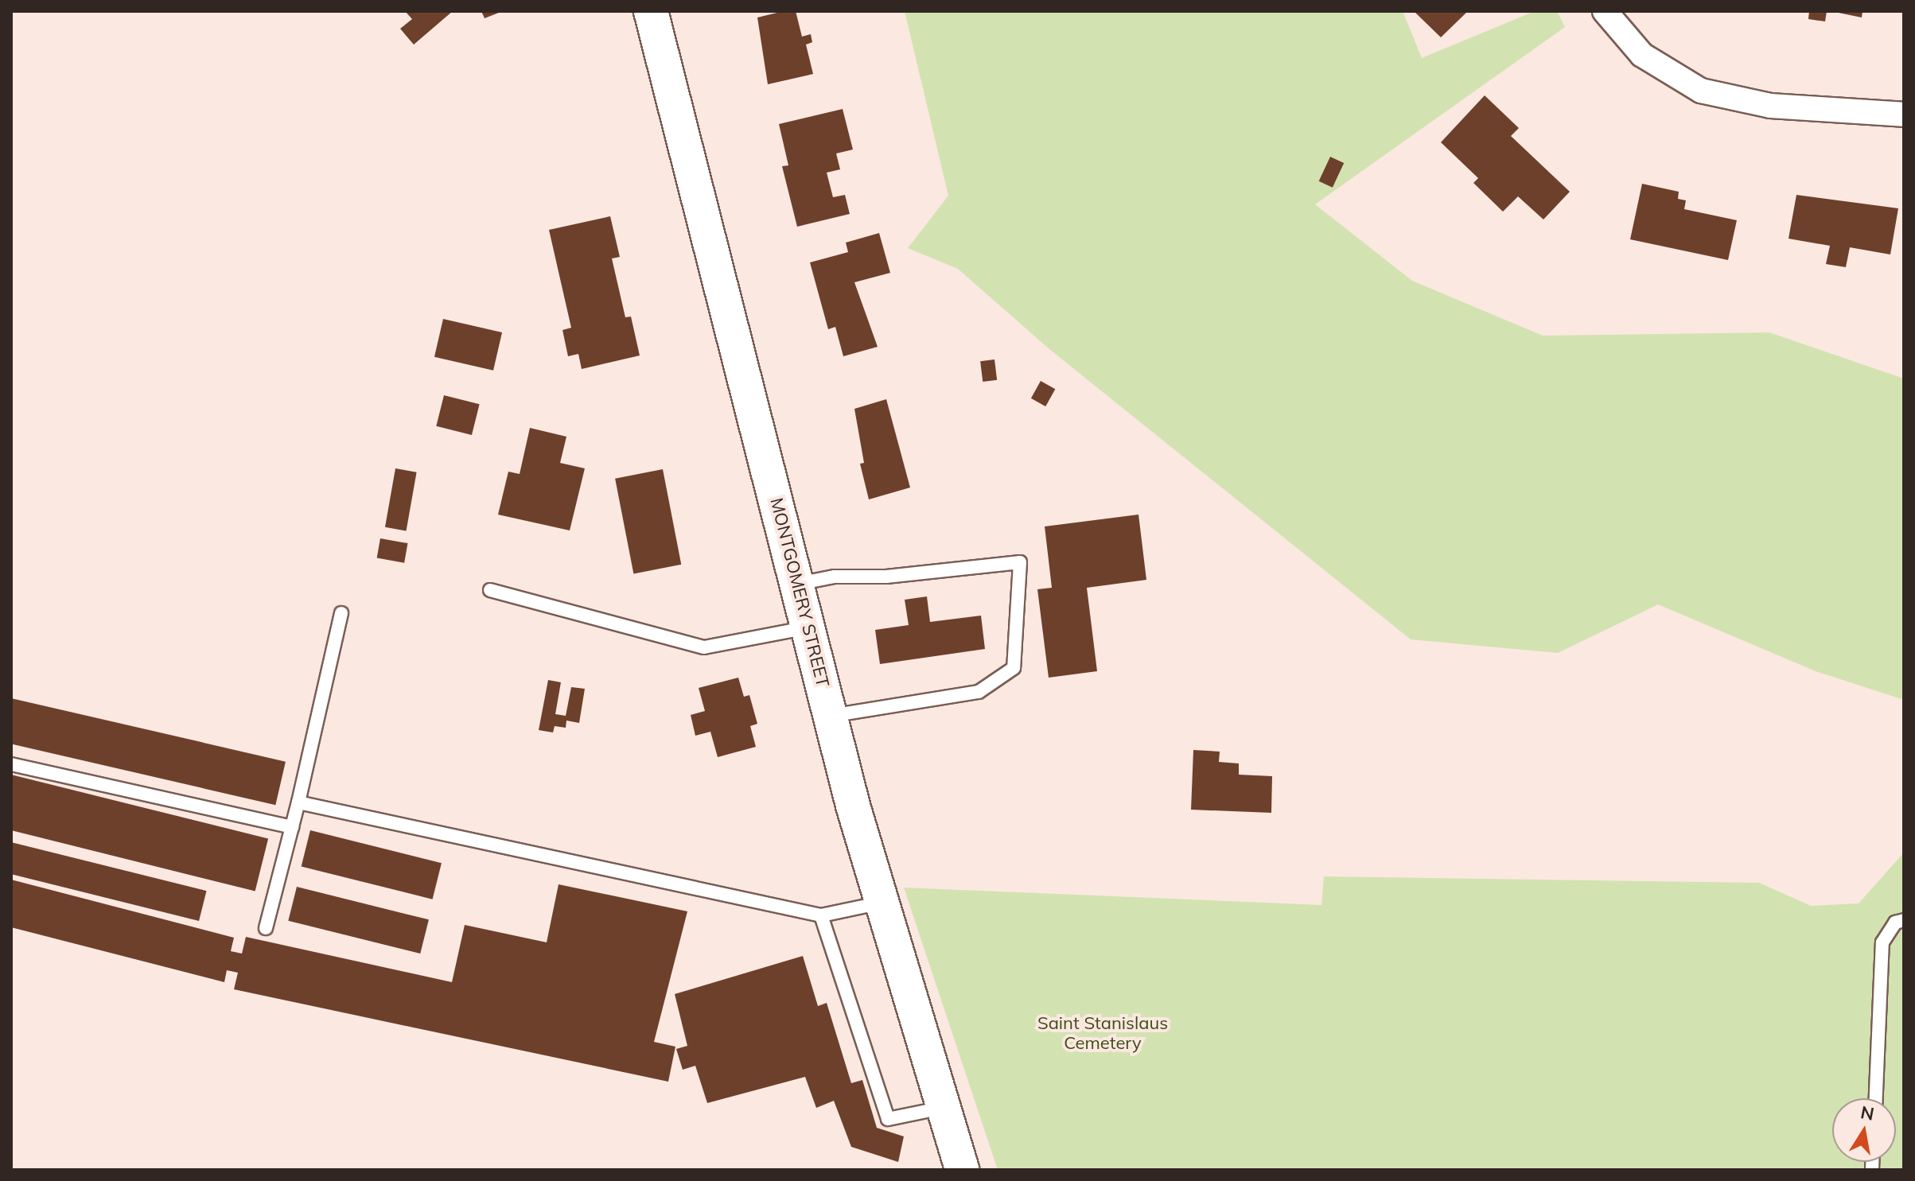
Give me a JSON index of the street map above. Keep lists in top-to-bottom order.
{
  "streets": {
    "main road": ["MONTGOMERY STREET"]
  },
  "parks": ["Saint Stanislaus Cemetery"],
  "north": "top"
}
